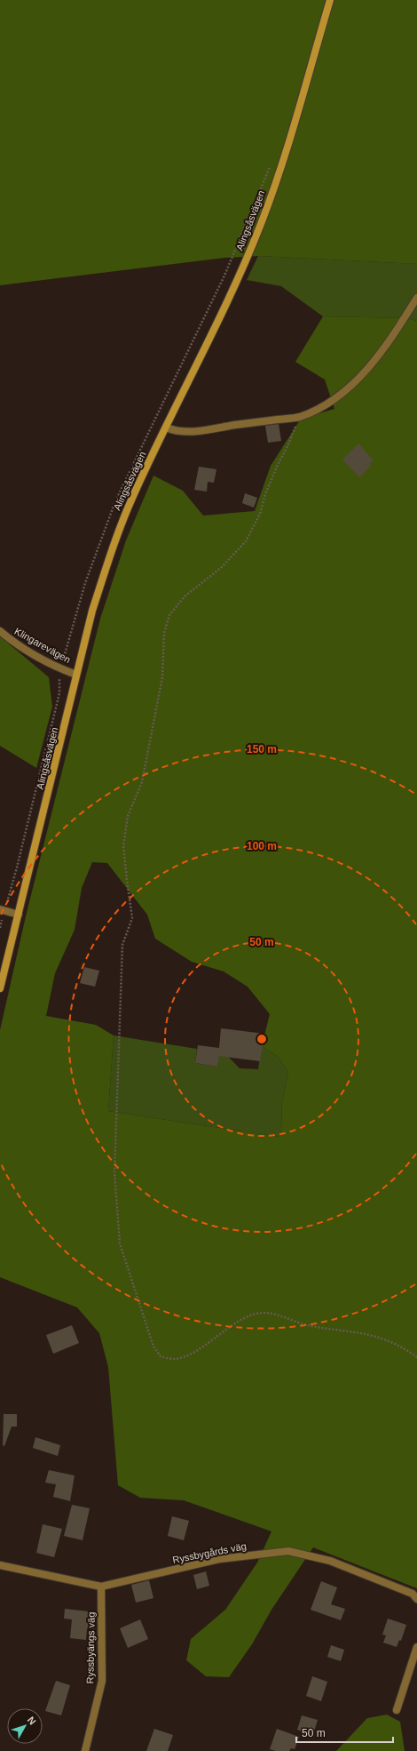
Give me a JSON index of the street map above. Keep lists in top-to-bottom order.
{
  "streets": {
    "main road": ["Alingsåsvägen"],
    "street": ["Klingarevägen", "Ryssbygårds väg", "Ryssbyängs väg"]
  },
  "crossings": [
    ["Alingsåsvägen", "Klingarevägen"],
    ["Ryssbygårds väg", "Ryssbyängs väg"]
  ],
  "scale_bar": "50 m",
  "north": "top right",
  "rings": ["150 m", "100 m", "50 m"]
}
